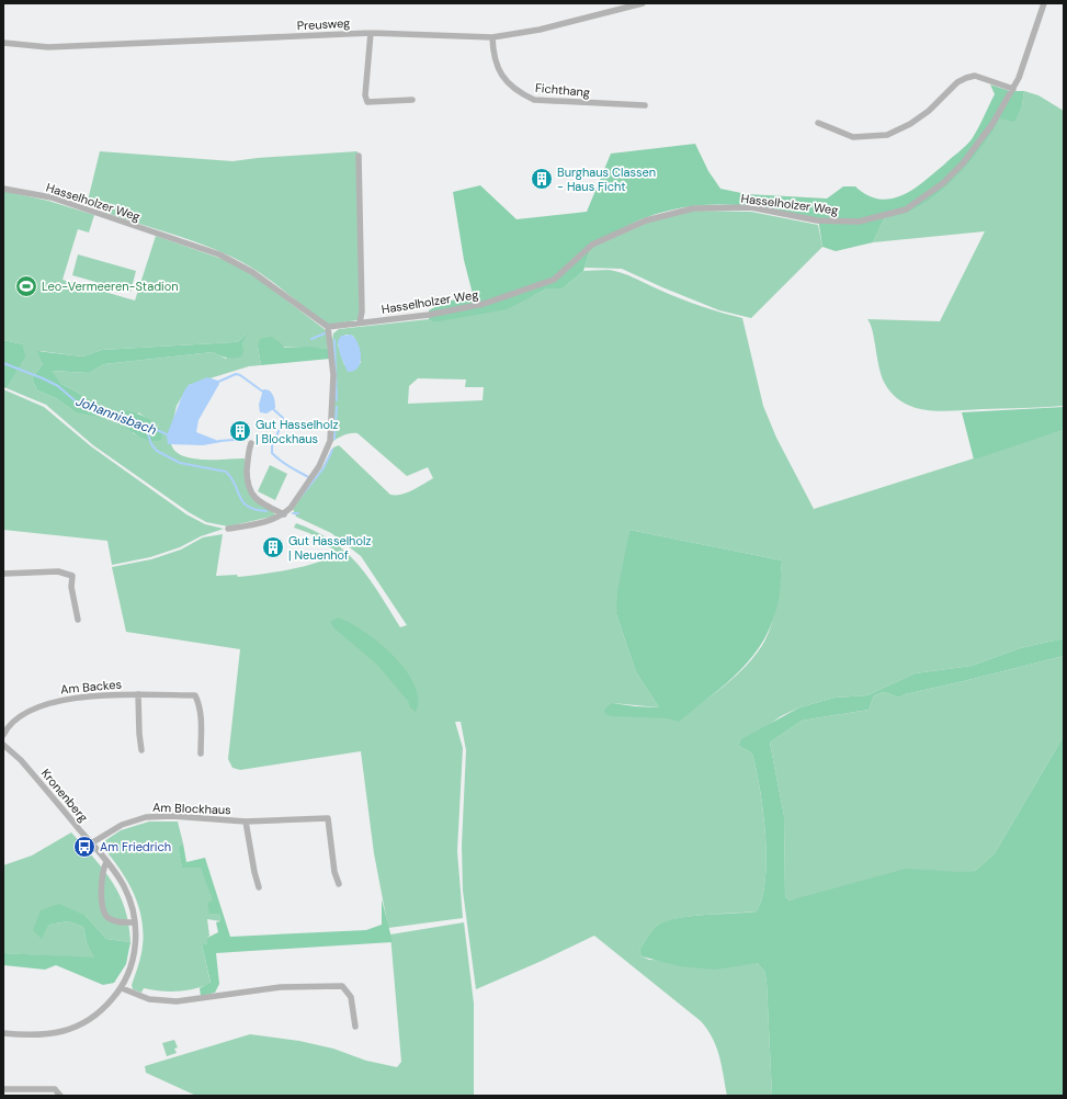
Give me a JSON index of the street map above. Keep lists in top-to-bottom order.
{
  "streets": {
    "street": [
      "Preusweg",
      "Fichthang",
      "Hasselholzer Weg",
      "Am Backes",
      "Kronenberg",
      "Am Blockhaus"
    ]
  },
  "crossings": [
    ["Preusweg", "Fichthang"],
    ["Kronenberg", "Am Blockhaus"]
  ],
  "water": ["Johannisbach"],
  "places": {
    "building": ["Burghaus Classen - Haus Ficht", "Gut Hasselholz | Blockhaus", "Gut Hasselholz | Neuenhof"],
    "sports": ["Leo-Vermeeren-Stadion"],
    "bus stop": ["Am Friedrich"]
  }
}
